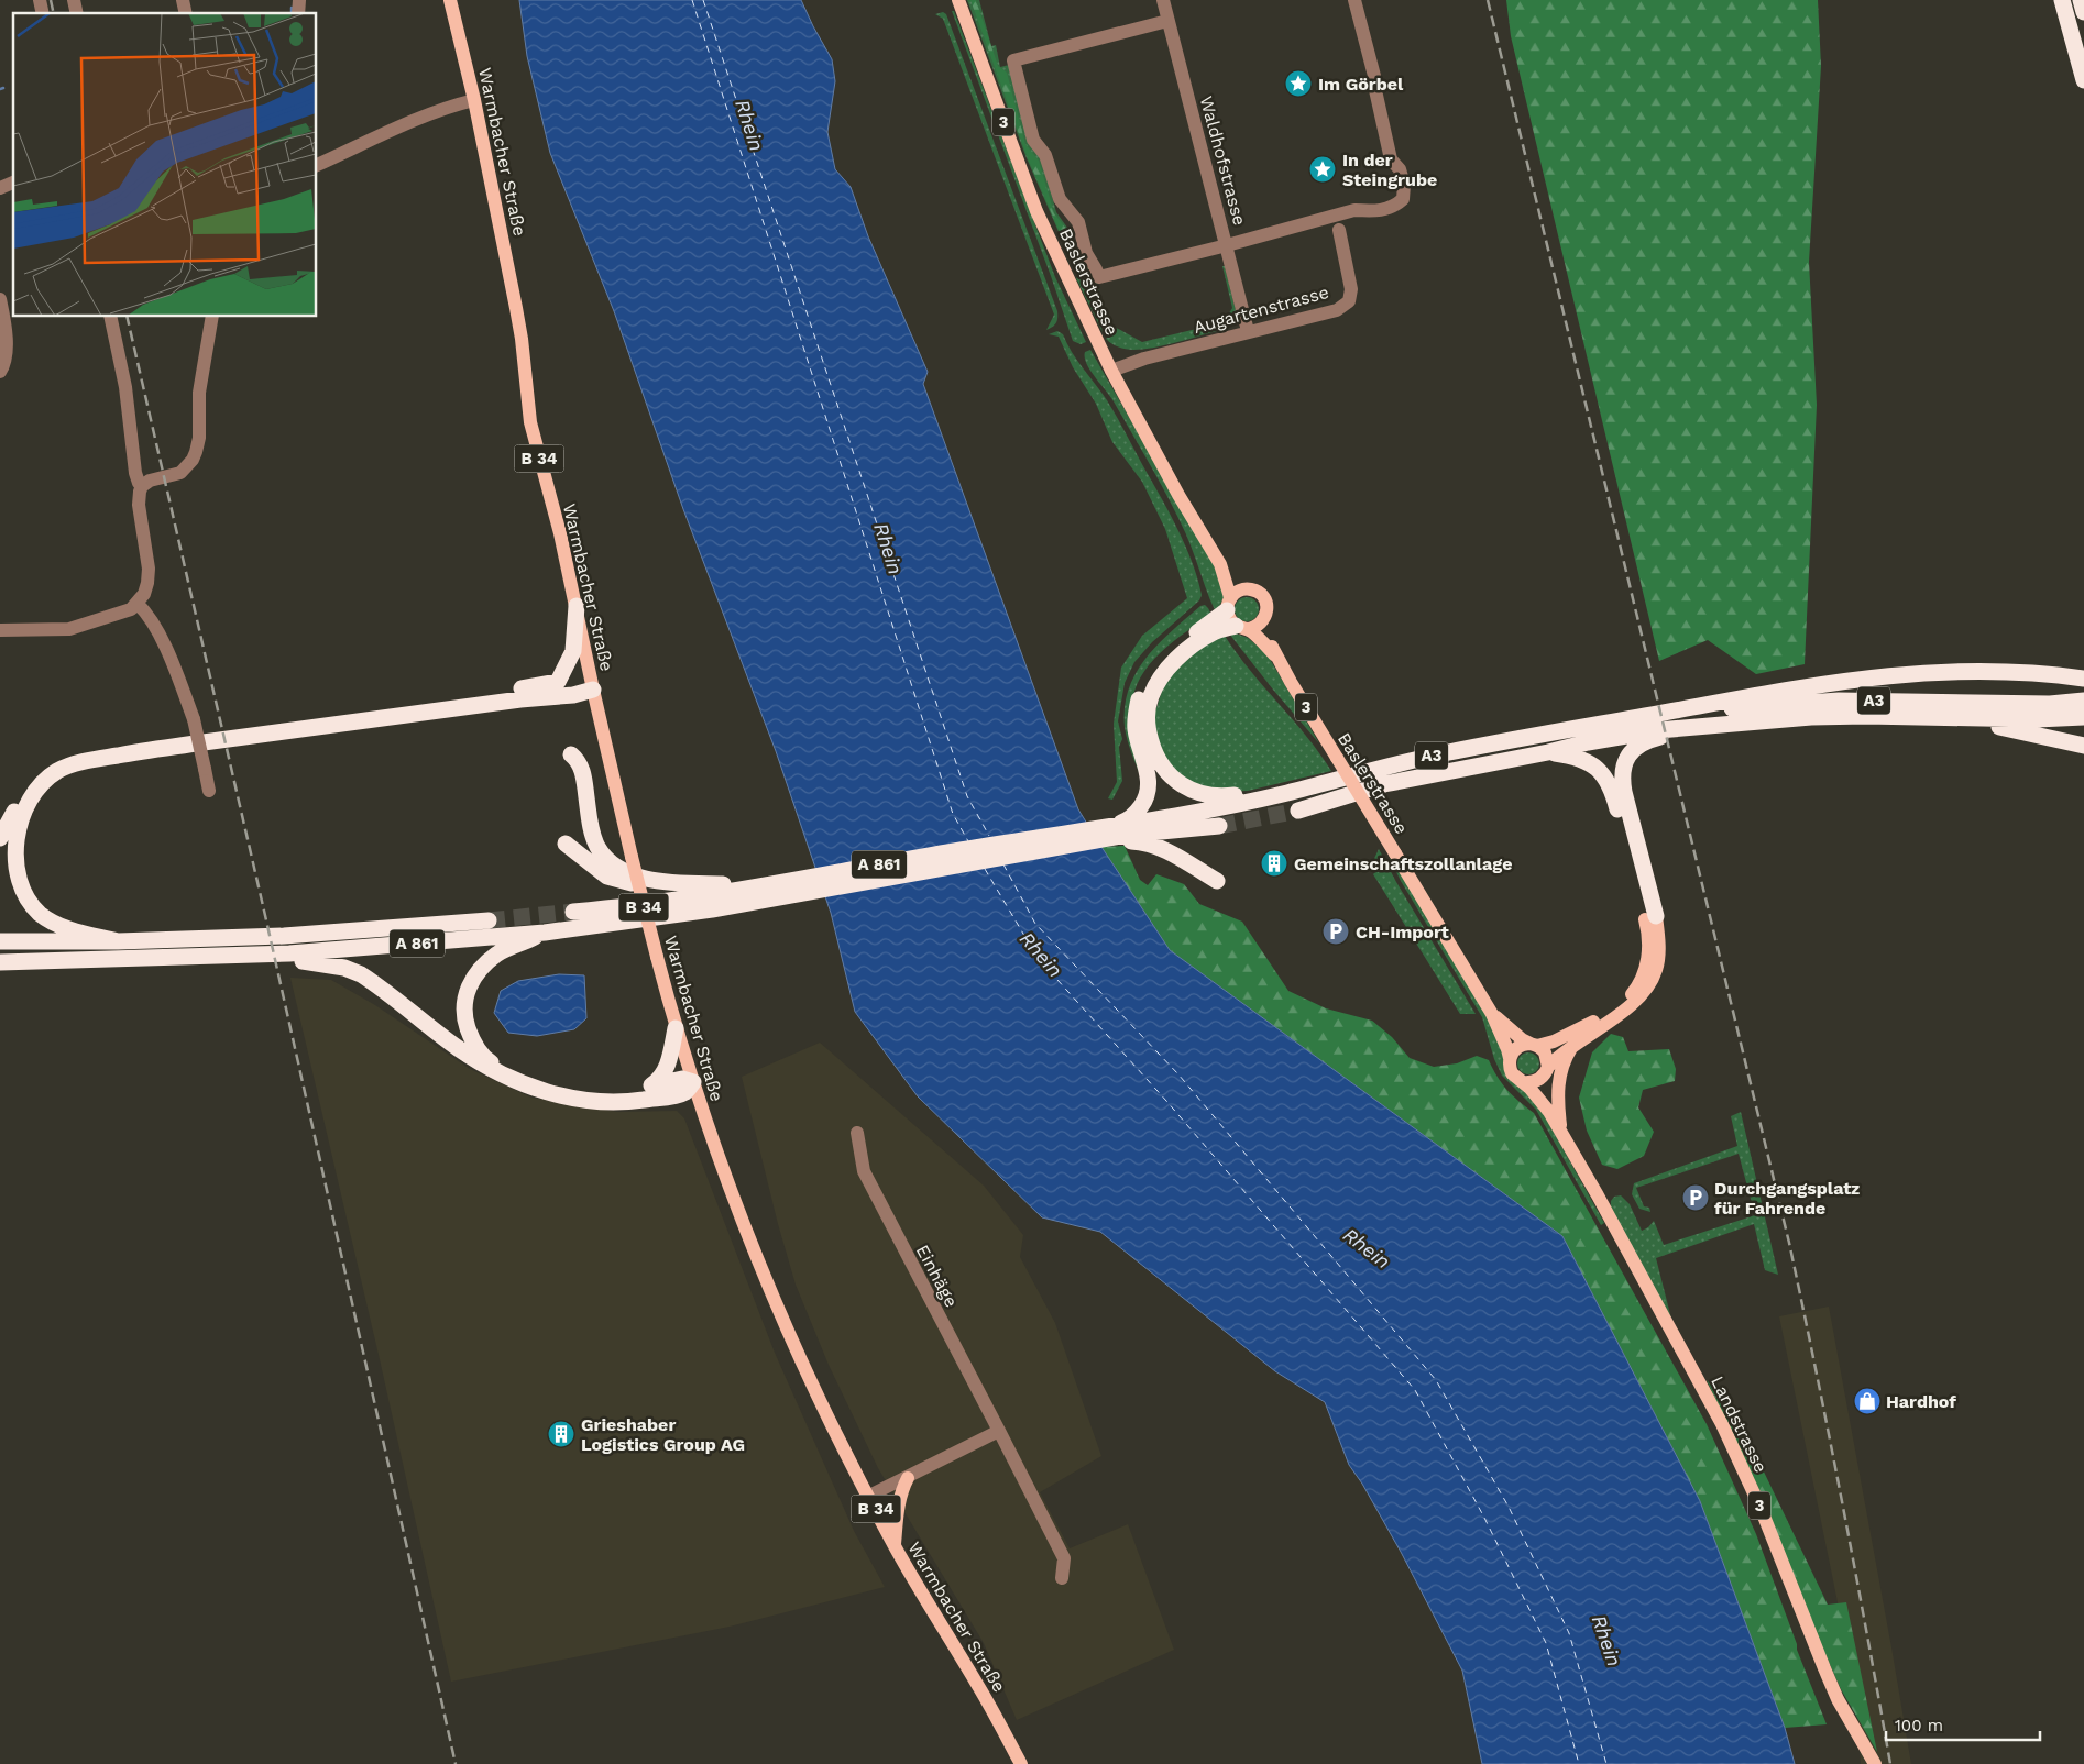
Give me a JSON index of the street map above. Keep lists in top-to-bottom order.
{
  "streets": {
    "highway": ["A3", "A 861"],
    "main road": [
      "3",
      "Warmbacher Straße",
      "Baslerstrasse",
      "B 34",
      "Landstrasse"
    ],
    "street": ["Waldhofstrasse", "Augartenstrasse", "Einhäge"]
  },
  "crossings": [
    ["Waldhofstrasse", "Augartenstrasse"],
    ["Baslerstrasse", "Augartenstrasse"],
    ["Baslerstrasse", "Landstrasse"],
    ["A3", "A 861"]
  ],
  "water": ["Rhein"],
  "places": {
    "place": ["Im Görbel", "In der Steingrube"],
    "building": ["Gemeinschaftszollanlage", "Grieshaber Logistics Group AG"],
    "parking": ["CH-Import", "Durchgangsplatz für Fahrende"],
    "shop": ["Hardhof"]
  },
  "scale_bar": "100 m"
}
